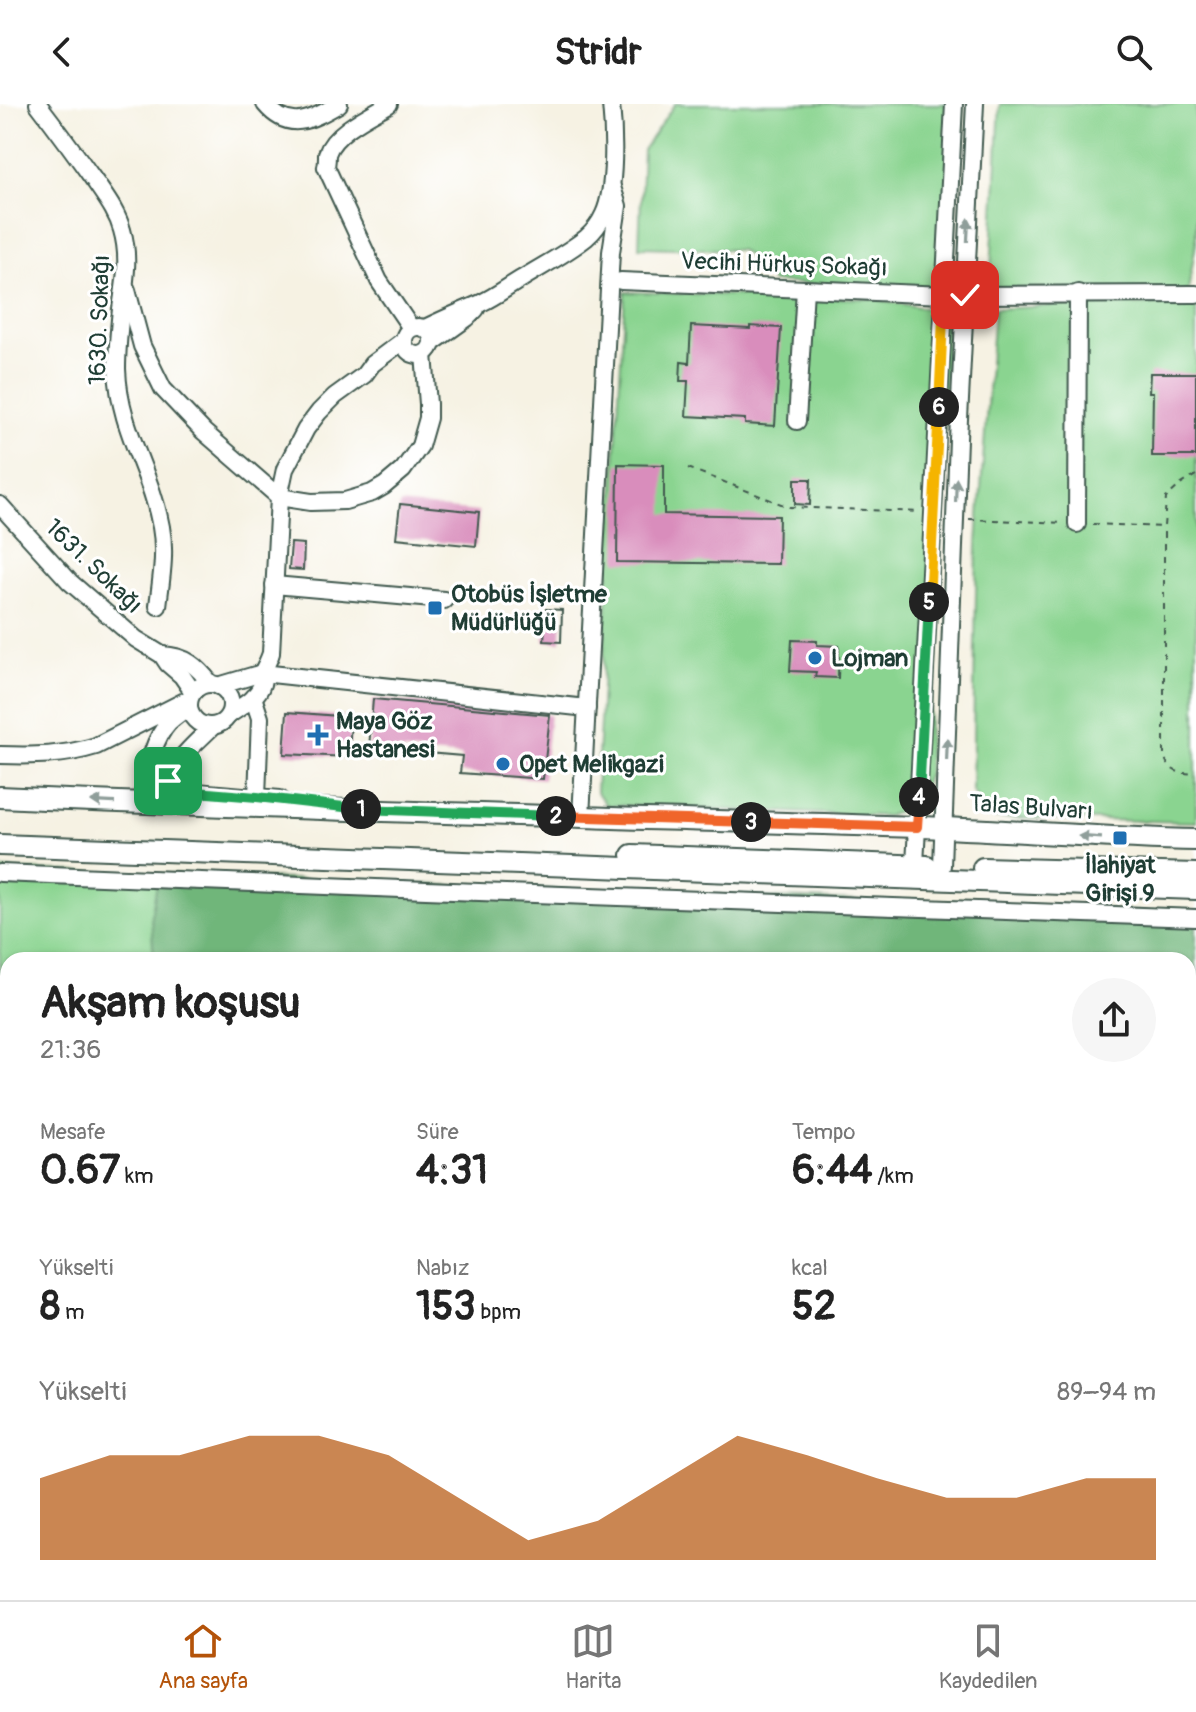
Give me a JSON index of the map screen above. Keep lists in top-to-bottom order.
{
  "streets": {
    "main road": ["Talas Bulvarı"],
    "street": ["Vecihi Hürkuş Sokağı", "1630. Sokağı", "1631. Sokağı"]
  },
  "places": {
    "transit": ["Otobüs İşletme Müdürlüğü", "İlahiyat Girişi 9"],
    "other": ["Lojman", "Opet Melikgazi"],
    "health": ["Maya Göz Hastanesi"]
  },
  "page": {
    "header": "Stridr",
    "pins": [
      "6",
      "5",
      "4",
      "1",
      "2",
      "3"
    ],
    "heading": ["Akşam koşusu", "21:36"],
    "stats": [
      ["Mesafe", "0.67 km"],
      ["Süre", "4:31"],
      ["Tempo", "6:44 /km"],
      ["Yükselti", "8 m"],
      ["Nabız", "153 bpm"],
      ["kcal", "52"]
    ],
    "chart": ["Yükselti", "89–94 m"],
    "tabs": ["Ana sayfa", "Harita", "Kaydedilen"]
  }
}
